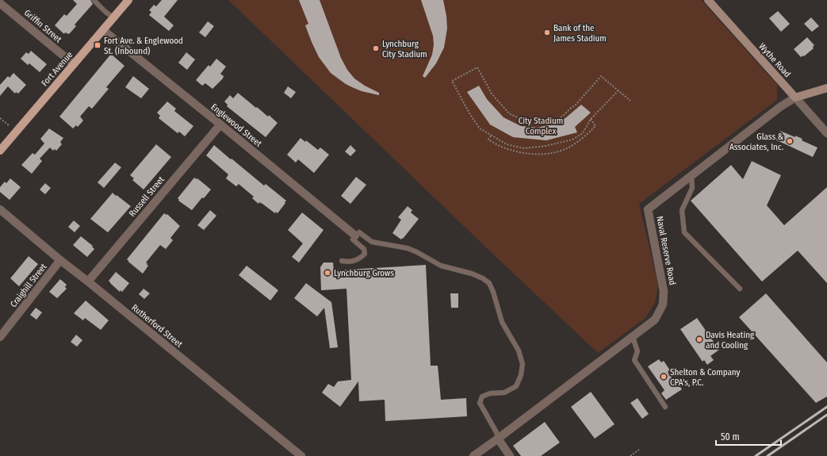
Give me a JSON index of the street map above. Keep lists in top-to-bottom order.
{
  "streets": {
    "main road": ["Fort Avenue"],
    "street": [
      "Griffin Street",
      "Wythe Road",
      "Englewood Street",
      "Russell Street",
      "Naval Reserve Road",
      "Craighill Street",
      "Rutherford Street"
    ]
  },
  "crossings": [
    ["Griffin Street", "Fort Avenue"],
    ["Wythe Road", "Naval Reserve Road"],
    ["Fort Avenue", "Englewood Street"],
    ["Englewood Street", "Russell Street"],
    ["Russell Street", "Rutherford Street"],
    ["Craighill Street", "Rutherford Street"]
  ],
  "parks": ["City Stadium Complex"],
  "places": {
    "other": [
      "Bank of the James Stadium",
      "Lynchburg City Stadium",
      "Glass & Associates, Inc.",
      "Lynchburg Grows",
      "Davis Heating and Cooling",
      "Shelton & Company CPA's, P.C."
    ],
    "transit": ["Fort Ave. & Englewood St. (Inbound)"]
  },
  "scale_bar": "50 m"
}
